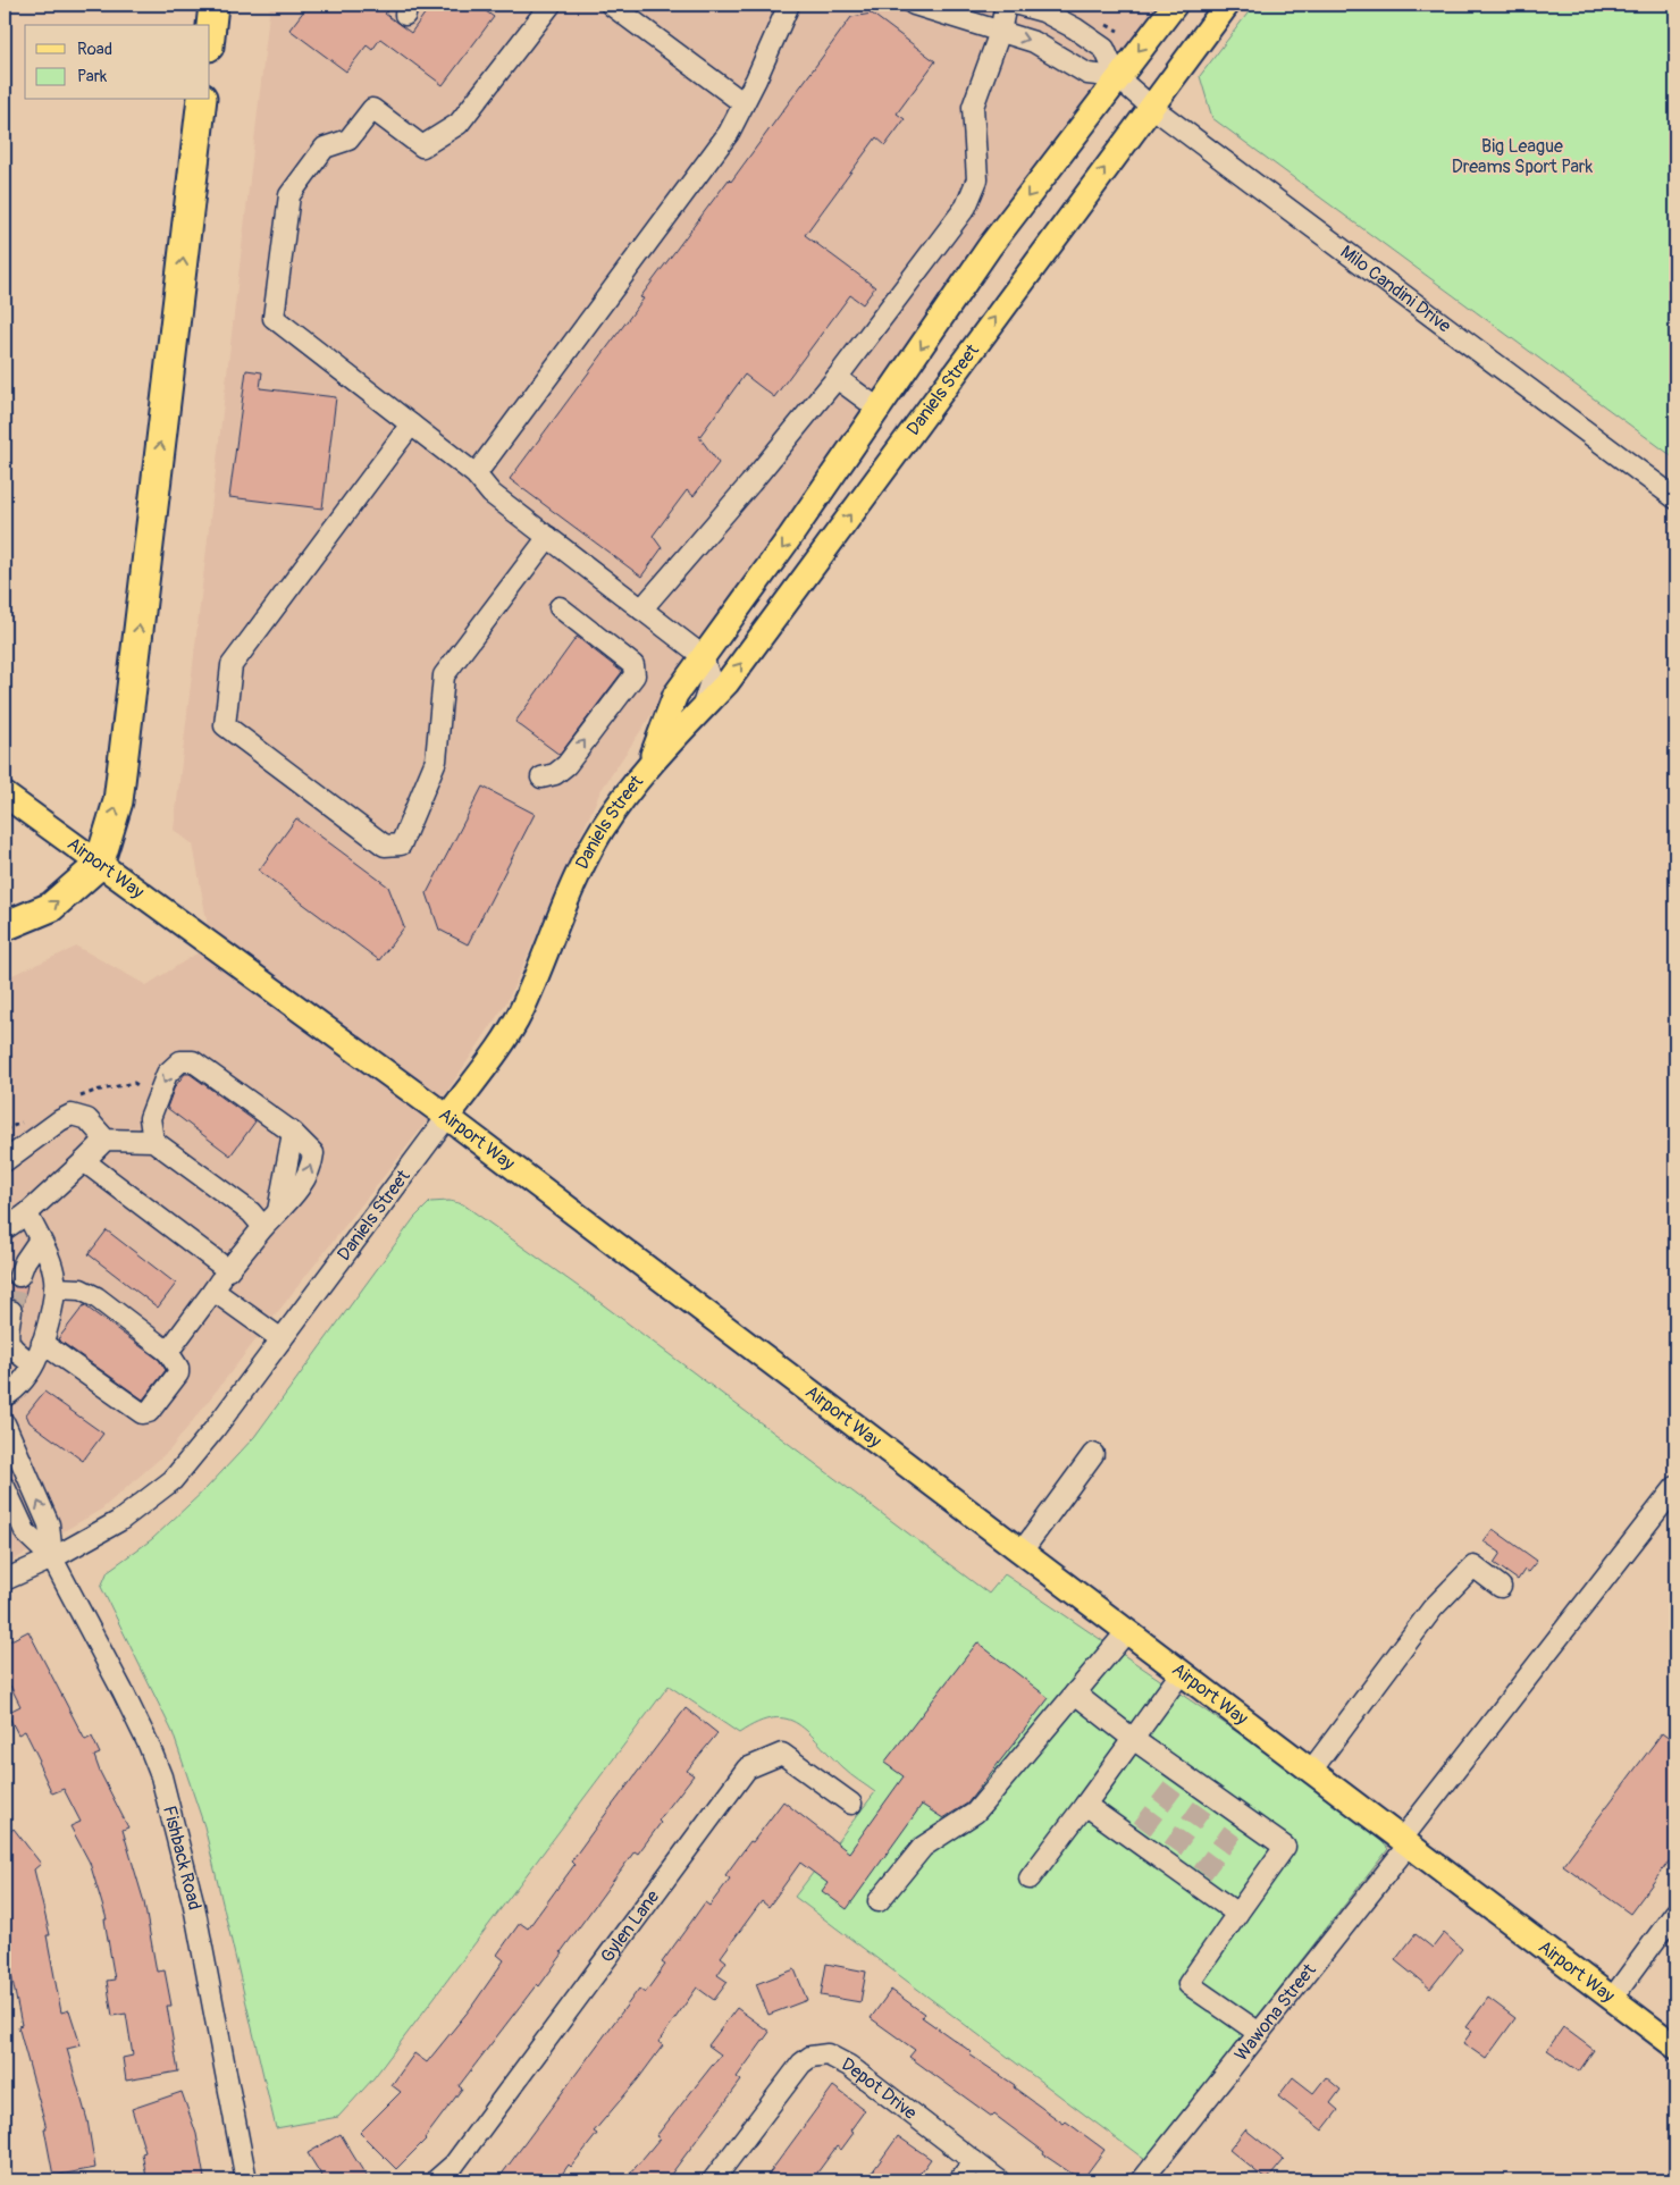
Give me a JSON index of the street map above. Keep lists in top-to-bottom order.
{
  "streets": {
    "main road": ["Daniels Street", "Airport Way"],
    "street": [
      "Milo Candini Drive",
      "Fishback Road",
      "Gylen Lane",
      "Wawona Street",
      "Depot Drive"
    ]
  },
  "crossings": [
    ["Milo Candini Drive", "Daniels Street"],
    ["Daniels Street", "Airport Way"],
    ["Daniels Street", "Fishback Road"],
    ["Airport Way", "Wawona Street"]
  ],
  "parks": ["Big League Dreams Sport Park"],
  "legend": ["Road", "Park"]
}
